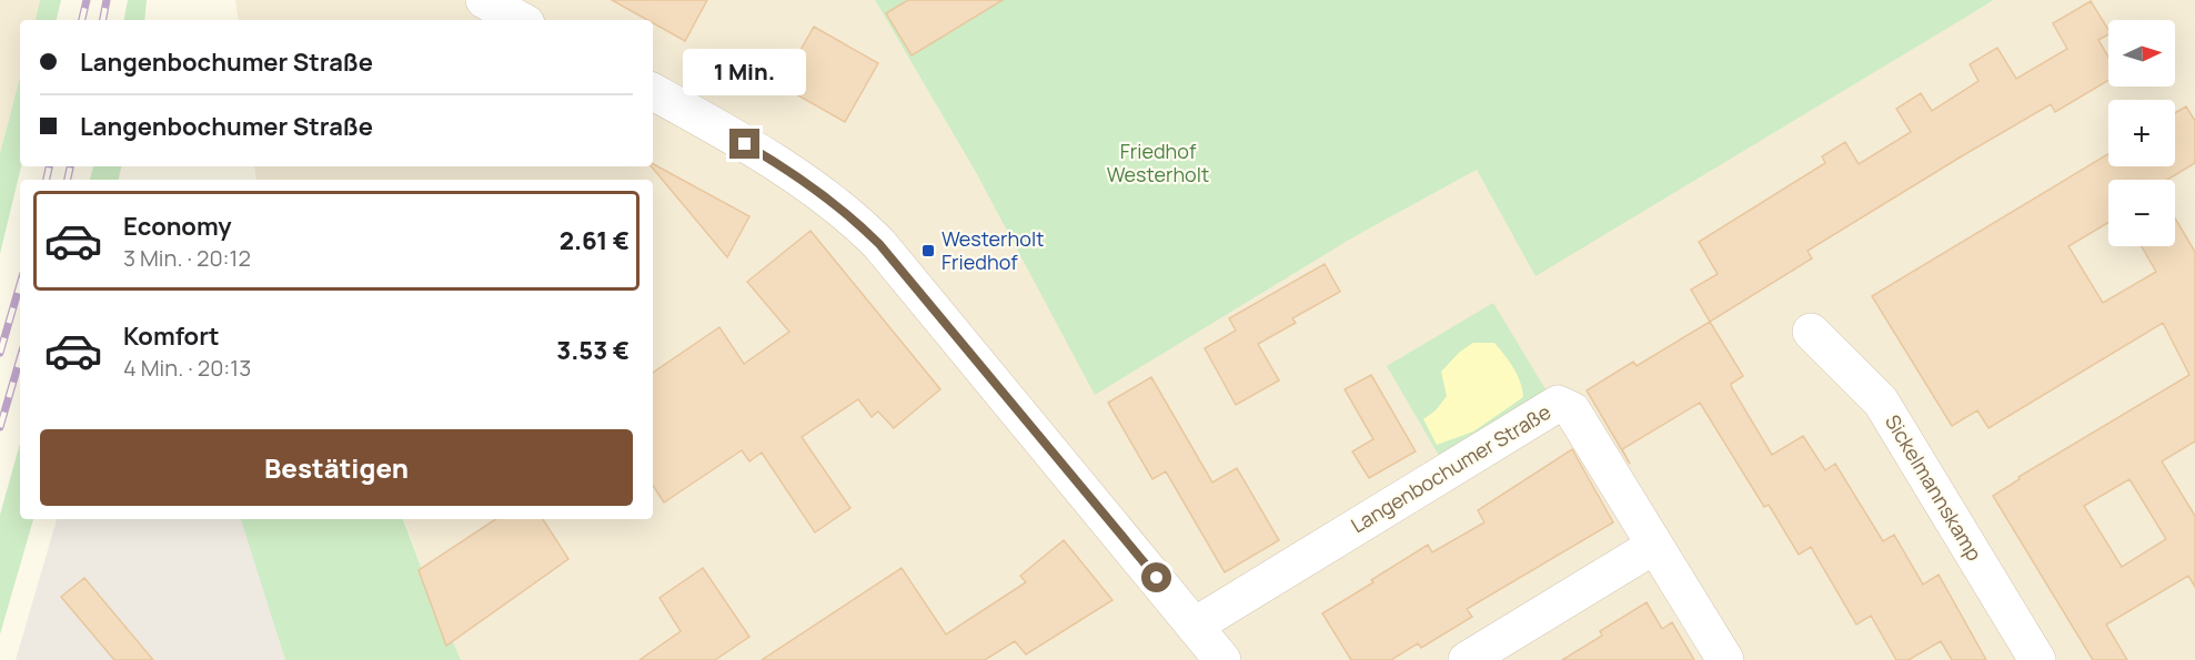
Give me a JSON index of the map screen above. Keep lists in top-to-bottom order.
{
  "streets": {
    "street": ["Langenbochumer Straße", "Sickelmannskamp"]
  },
  "parks": ["Friedhof Westerholt"],
  "places": {
    "transit": ["Westerholt Friedhof"]
  },
  "north": "right",
  "page": {
    "map_buttons": ["+", "−"],
    "banner": ["Langenbochumer Straße", "Langenbochumer Straße"],
    "bubble": "1 Min.",
    "list": [
      {
        "name": "Economy",
        "note": "3 Min. · 20:12",
        "value": "2.61 €"
      },
      {
        "name": "Komfort",
        "note": "4 Min. · 20:13",
        "value": "3.53 €"
      }
    ],
    "buttons": "Bestätigen"
  }
}
